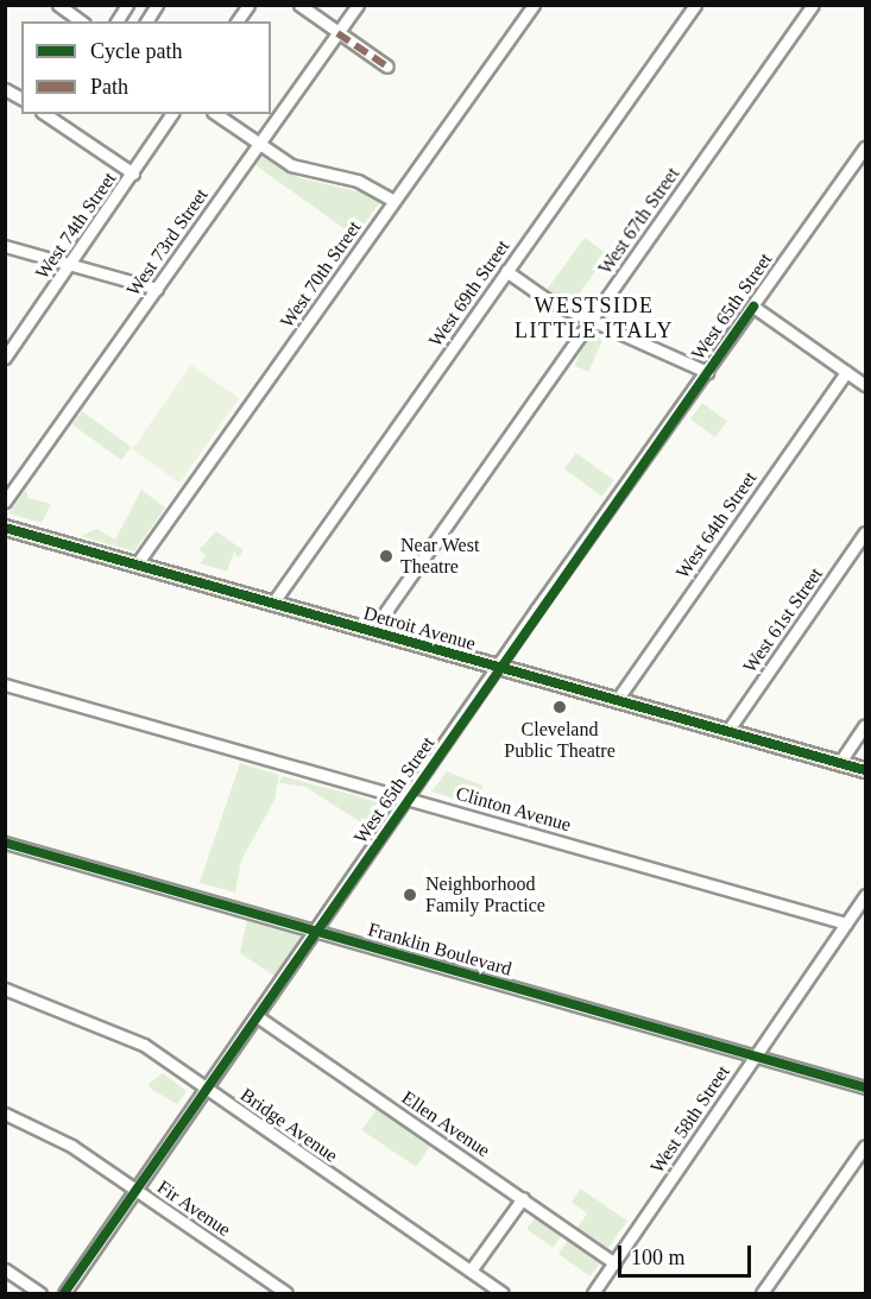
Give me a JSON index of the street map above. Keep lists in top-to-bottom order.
{
  "streets": {
    "main road": ["Detroit Avenue"],
    "street": [
      "West 67th Street",
      "West 74th Street",
      "West 73rd Street",
      "West 70th Street",
      "West 69th Street",
      "West 65th Street",
      "West 64th Street",
      "West 61st Street",
      "Clinton Avenue",
      "Franklin Boulevard",
      "West 58th Street",
      "Ellen Avenue",
      "Bridge Avenue",
      "Fir Avenue"
    ]
  },
  "crossings": [
    ["West 67th Street", "Detroit Avenue"],
    ["West 70th Street", "Detroit Avenue"],
    ["West 69th Street", "Detroit Avenue"],
    ["West 65th Street", "Detroit Avenue"],
    ["West 65th Street", "Clinton Avenue"],
    ["West 65th Street", "Franklin Boulevard"],
    ["West 65th Street", "Ellen Avenue"],
    ["West 65th Street", "Bridge Avenue"],
    ["West 65th Street", "Fir Avenue"],
    ["West 64th Street", "Detroit Avenue"],
    ["West 61st Street", "Detroit Avenue"],
    ["Clinton Avenue", "West 58th Street"],
    ["Franklin Boulevard", "West 58th Street"],
    ["West 58th Street", "Ellen Avenue"]
  ],
  "districts": ["WESTSIDE LITTLE ITALY"],
  "places": ["Near West Theatre", "Cleveland Public Theatre", "Neighborhood Family Practice"],
  "legend": ["Cycle path", "Path"],
  "scale_bar": "100 m"
}
